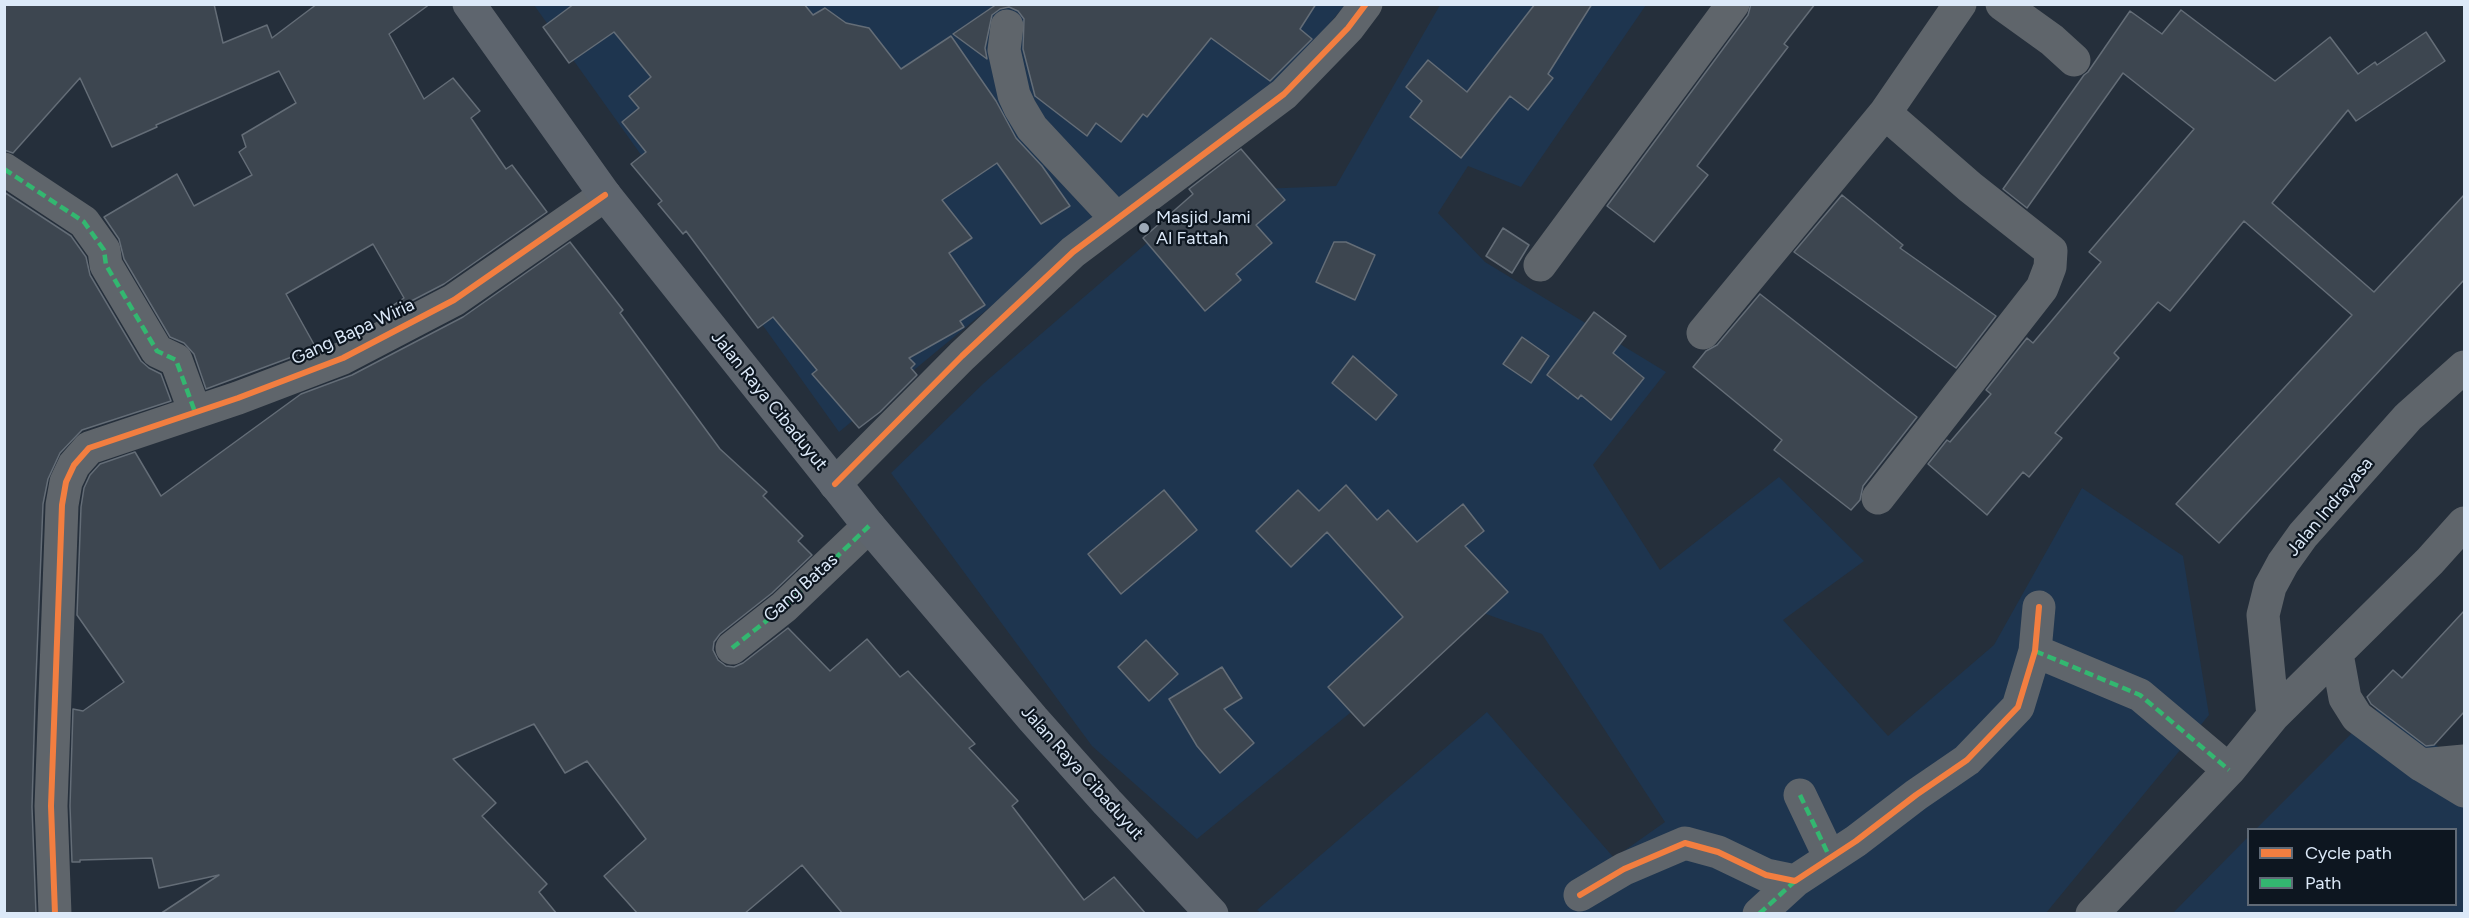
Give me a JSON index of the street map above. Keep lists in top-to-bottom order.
{
  "streets": {
    "main road": ["Jalan Raya Cibaduyut"],
    "street": ["Gang Bapa Wiria", "Jalan Indrayasa", "Gang Batas"]
  },
  "crossings": [
    ["Gang Bapa Wiria", "Jalan Raya Cibaduyut"],
    ["Jalan Raya Cibaduyut", "Gang Batas"]
  ],
  "places": ["Masjid Jami Al Fattah"],
  "legend": ["Cycle path", "Path"]
}
